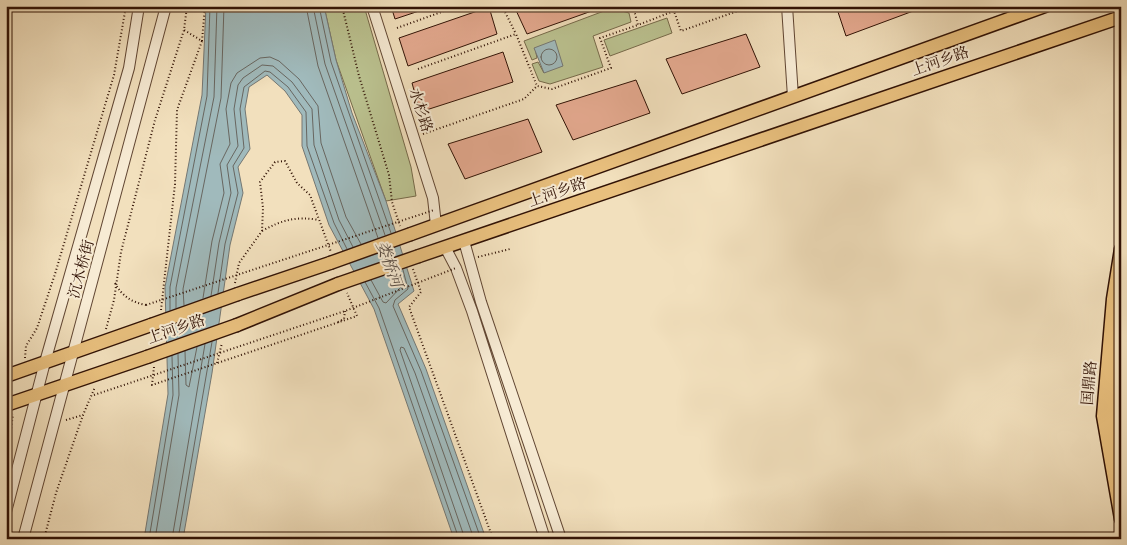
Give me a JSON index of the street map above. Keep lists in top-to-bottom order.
{
  "streets": {
    "main road": ["上河乡路", "国鼎路"],
    "street": ["水杉路", "沉木桥街"]
  },
  "crossings": [
    ["上河乡路", "水杉路"],
    ["上河乡路", "沉木桥街"]
  ],
  "water": ["娄桥河"]
}
